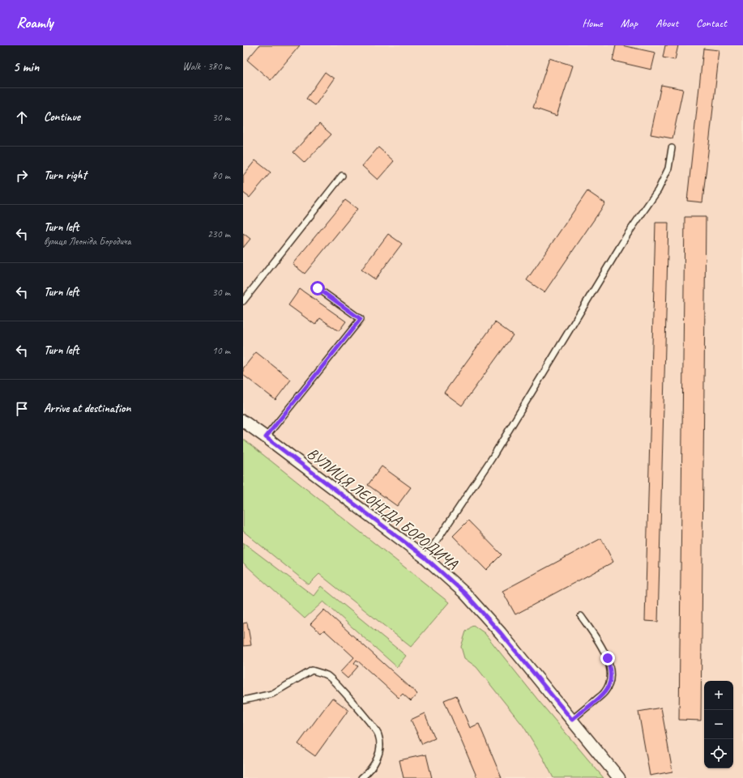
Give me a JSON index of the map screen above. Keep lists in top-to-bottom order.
{
  "streets": {
    "street": ["ВУЛИЦЯ ЛЕОНІДА БОРОДИЧА"]
  },
  "page": {
    "header": "Roamly",
    "nav": [
      "Home",
      "Map",
      "About",
      "Contact"
    ],
    "heading": ["5 min", "Walk · 380 m"],
    "list": [
      ["Continue", "30 m"],
      ["Turn right", "80 m"],
      ["Turn left", "вулиця Леоніда Бородича", "230 m"],
      ["Turn left", "30 m"],
      ["Turn left", "10 m"],
      "Arrive at destination"
    ],
    "map_buttons": ["+", "−"]
  }
}
